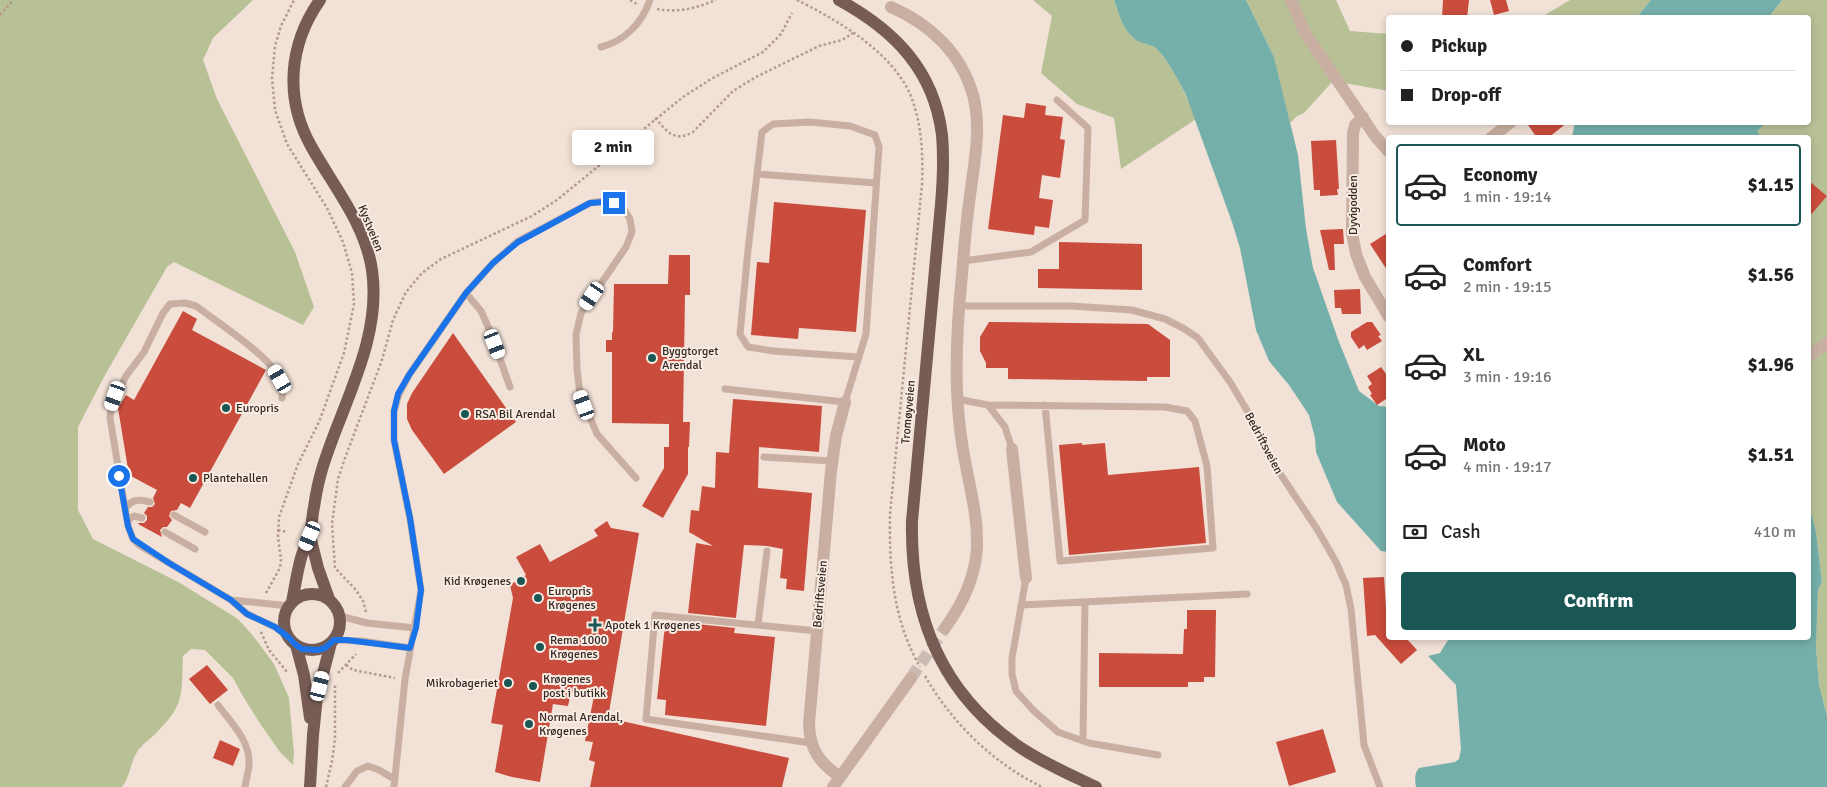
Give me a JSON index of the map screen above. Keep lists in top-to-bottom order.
{
  "streets": {
    "main road": ["Kystveien", "Tromøyveien"],
    "street": ["Dyvigodden", "Bedriftsveien"]
  },
  "places": {
    "other": [
      "Byggtorget Arendal",
      "Europris",
      "RSA Bil Arendal",
      "Plantehallen",
      "Kid Krøgenes",
      "Europris Krøgenes",
      "Rema 1000 Krøgenes",
      "Mikrobageriet",
      "Krøgenes post i butikk",
      "Normal Arendal, Krøgenes"
    ],
    "health": ["Apotek 1 Krøgenes"]
  },
  "page": {
    "banner": ["Pickup", "Drop-off"],
    "bubble": "2 min",
    "list": [
      {
        "name": "Economy",
        "note": "1 min · 19:14",
        "value": "$1.15"
      },
      {
        "name": "Comfort",
        "note": "2 min · 19:15",
        "value": "$1.56"
      },
      {
        "name": "XL",
        "note": "3 min · 19:16",
        "value": "$1.96"
      },
      {
        "name": "Moto",
        "note": "4 min · 19:17",
        "value": "$1.51"
      }
    ],
    "pay": ["Cash", "410 m"],
    "buttons": "Confirm"
  }
}
